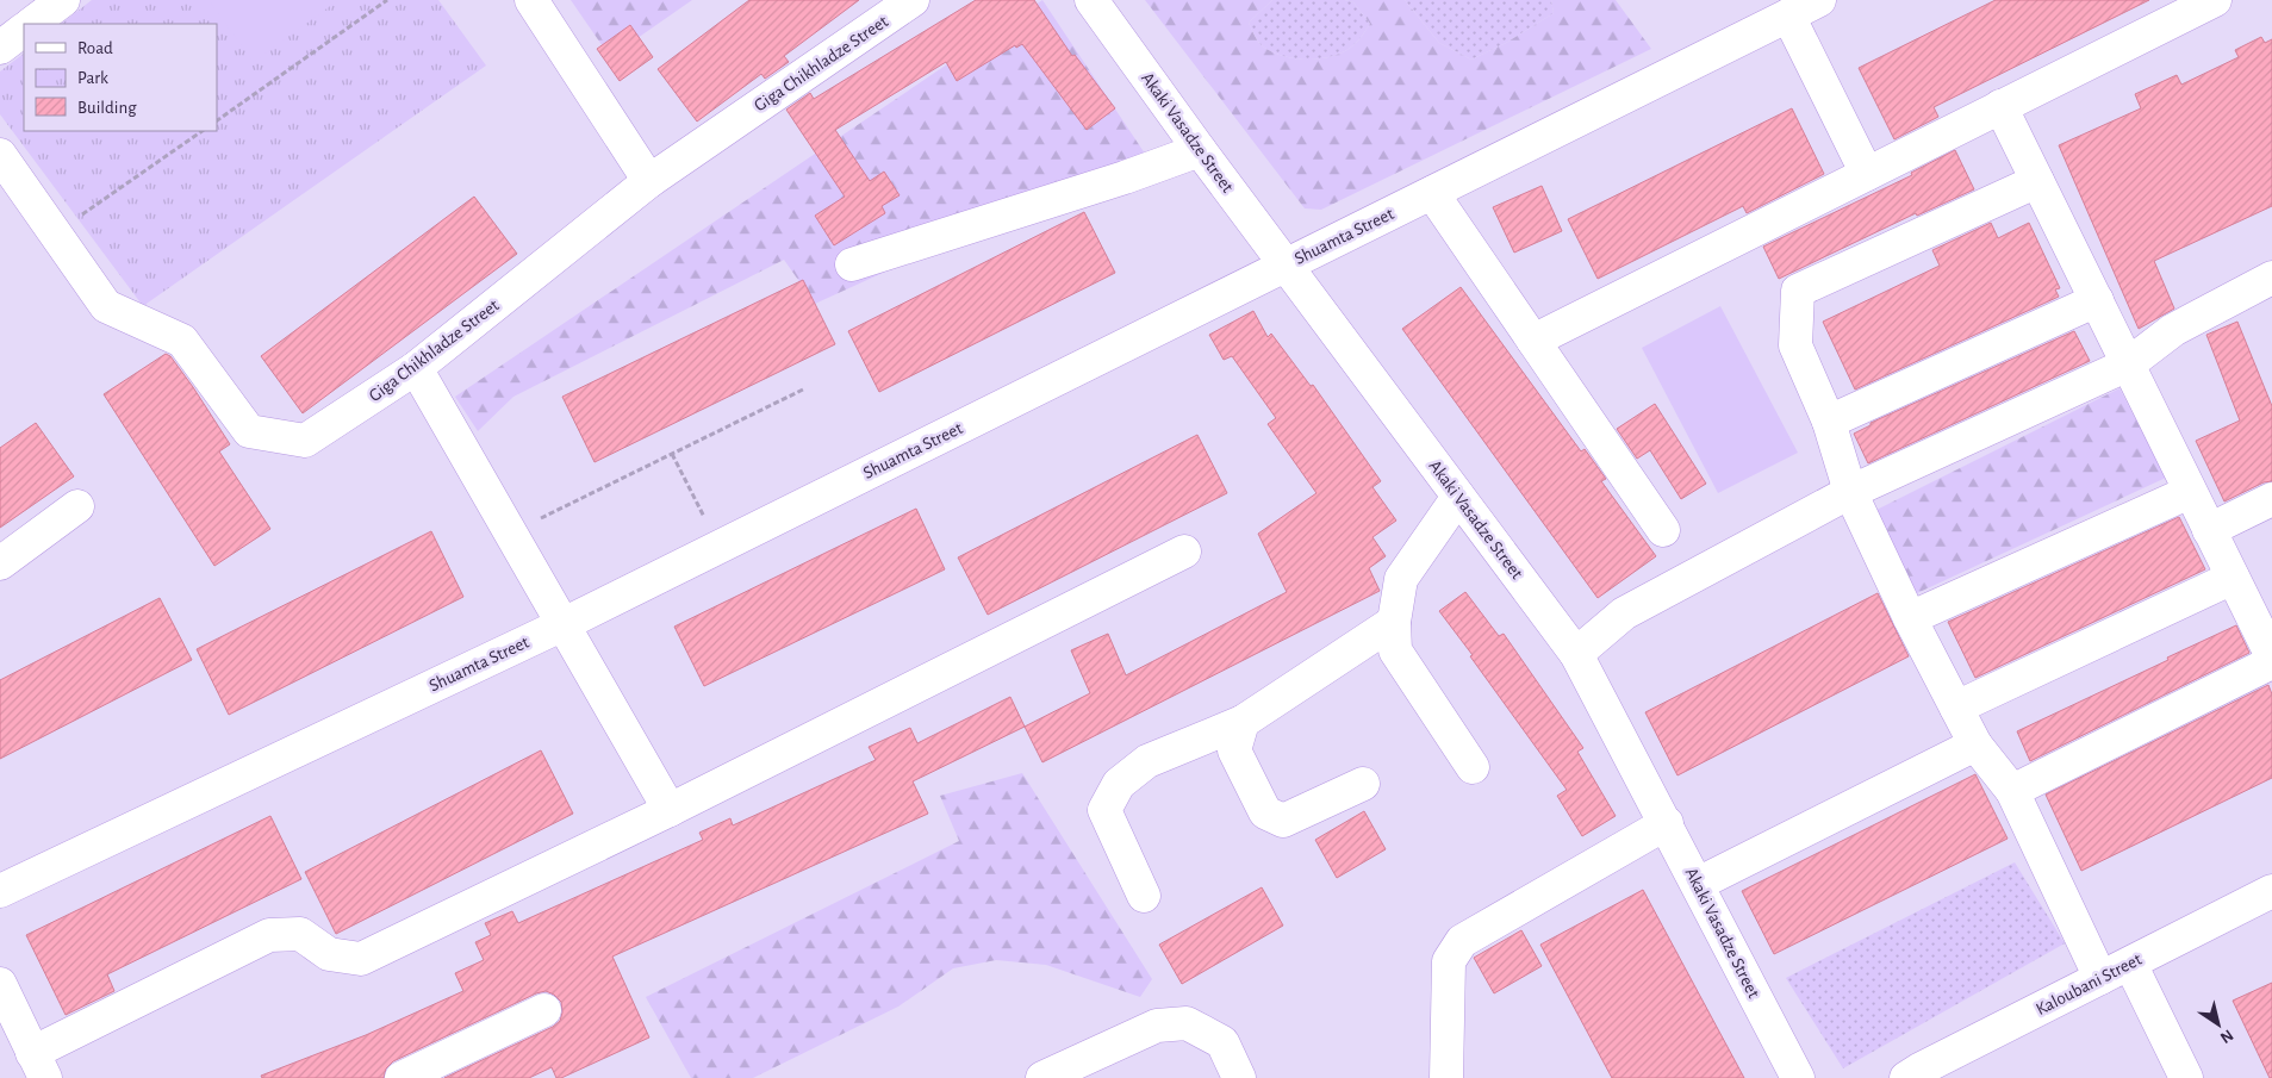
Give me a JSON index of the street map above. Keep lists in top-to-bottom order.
{
  "streets": {
    "street": [
      "Giga Chikhladze Street",
      "Akaki Vasadze Street",
      "Shuamta Street",
      "Kaloubani Street"
    ]
  },
  "crossings": [
    ["Akaki Vasadze Street", "Shuamta Street"]
  ],
  "legend": ["Road", "Park", "Building"],
  "north": "bottom right"
}
